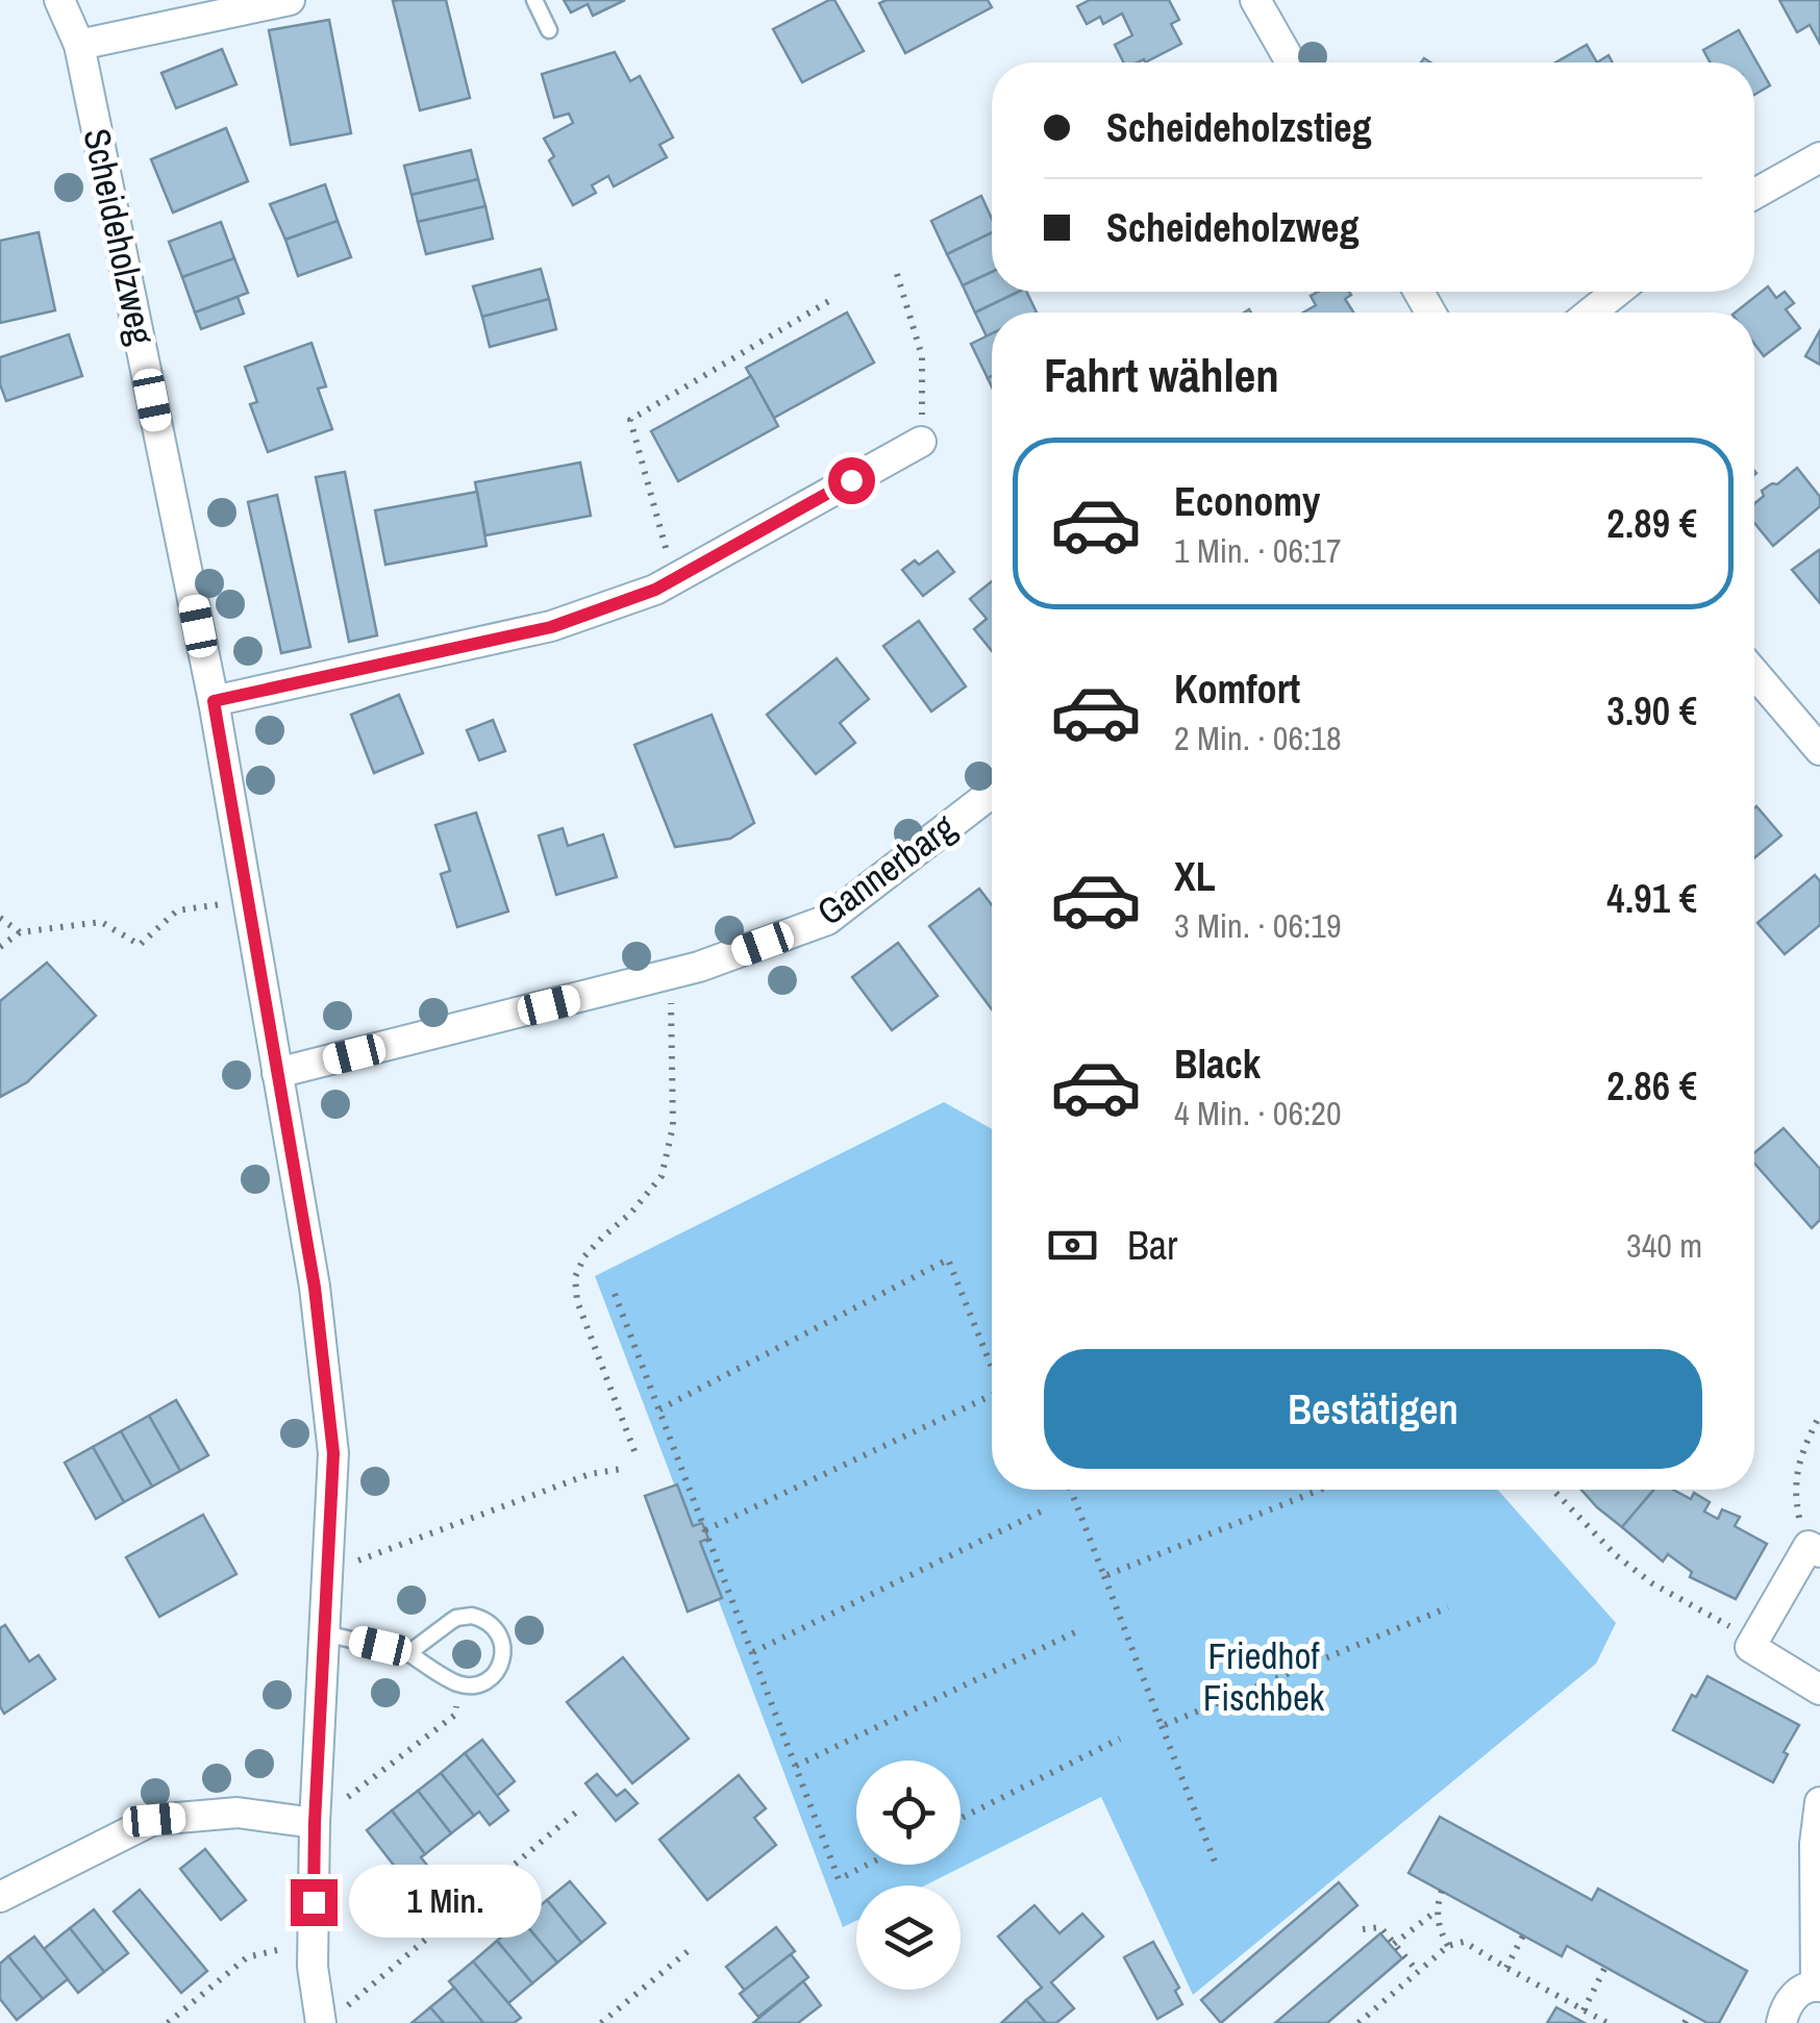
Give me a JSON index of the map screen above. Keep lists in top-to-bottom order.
{
  "streets": {
    "street": ["Scheideholzweg", "Gannerbarg"]
  },
  "crossings": [
    ["Scheideholzweg", "Gannerbarg"]
  ],
  "parks": ["Friedhof Fischbek"],
  "page": {
    "banner": ["Scheideholzstieg", "Scheideholzweg"],
    "heading": "Fahrt wählen",
    "list": [
      {
        "name": "Economy",
        "note": "1 Min. · 06:17",
        "value": "2.89 €"
      },
      {
        "name": "Komfort",
        "note": "2 Min. · 06:18",
        "value": "3.90 €"
      },
      {
        "name": "XL",
        "note": "3 Min. · 06:19",
        "value": "4.91 €"
      },
      {
        "name": "Black",
        "note": "4 Min. · 06:20",
        "value": "2.86 €"
      }
    ],
    "pay": ["Bar", "340 m"],
    "buttons": "Bestätigen",
    "bubble": "1 Min."
  }
}
